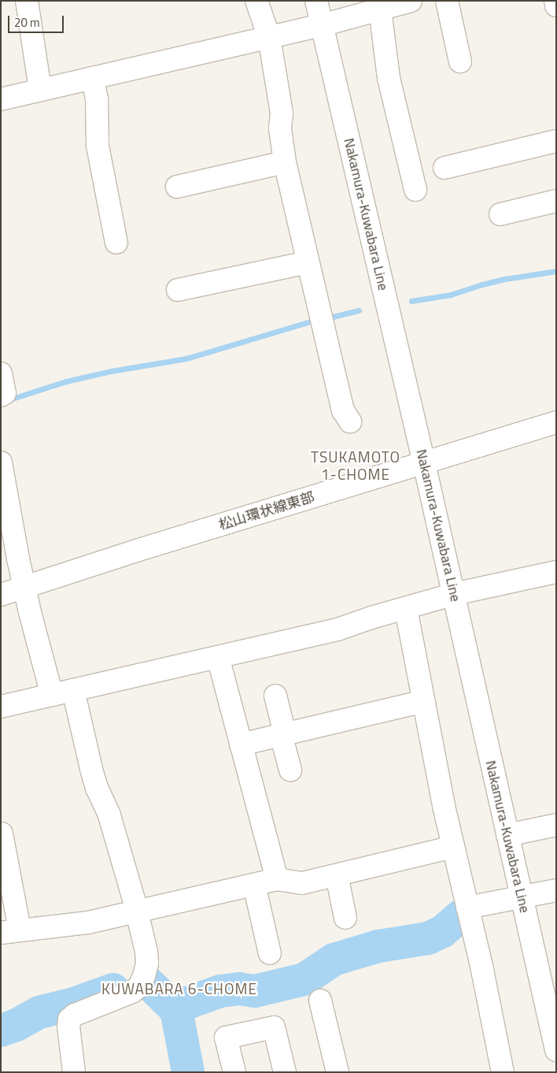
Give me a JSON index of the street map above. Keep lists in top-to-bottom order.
{
  "streets": {
    "street": ["Nakamura-Kuwabara Line", "松山環状線東部"]
  },
  "crossings": [
    ["Nakamura-Kuwabara Line", "松山環状線東部"]
  ],
  "districts": ["TSUKAMOTO 1-CHOME", "KUWABARA 6-CHOME"],
  "scale_bar": "20 m"
}
